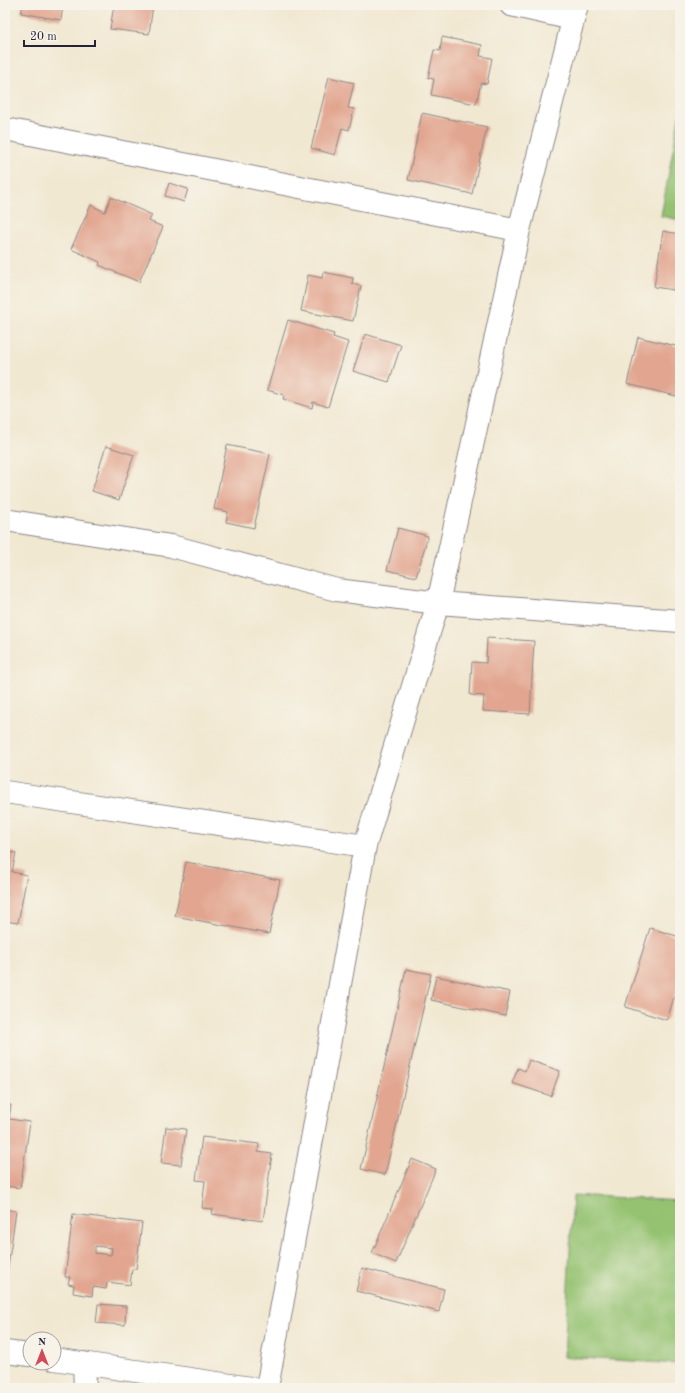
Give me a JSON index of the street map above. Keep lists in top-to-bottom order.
{
  "scale_bar": "20 m",
  "north": "top"
}
